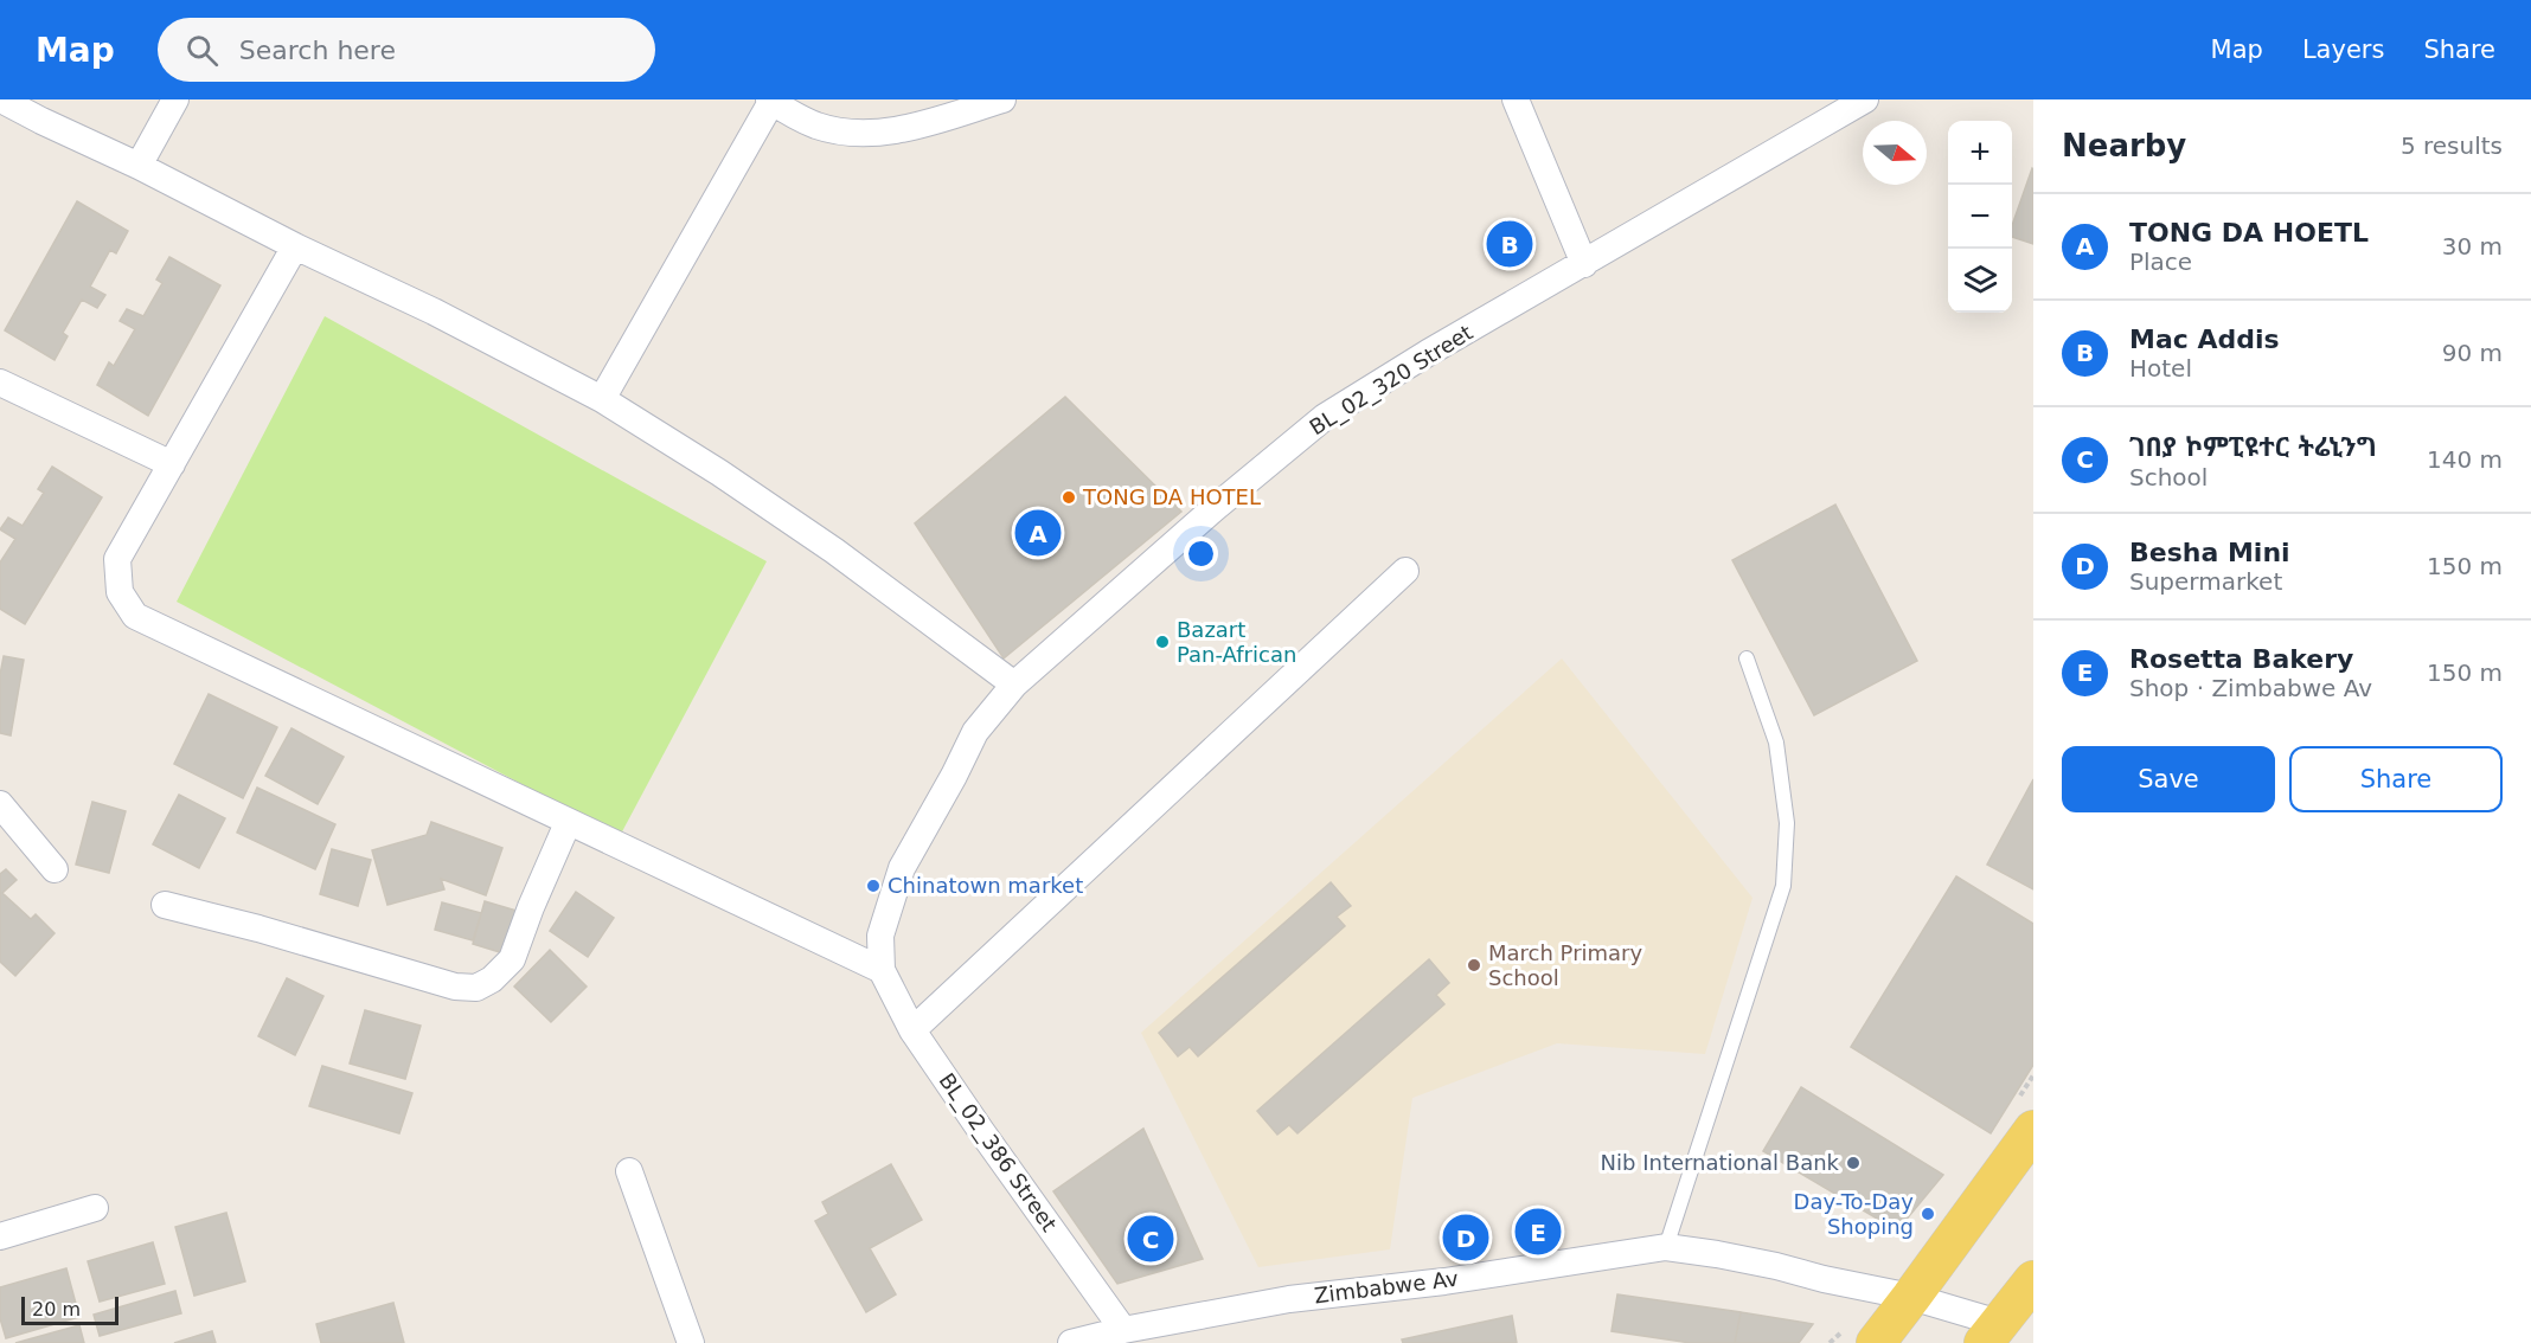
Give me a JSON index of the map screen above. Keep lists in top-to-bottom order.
{
  "streets": {
    "street": ["BL_02_320 Street", "BL_02_386 Street", "Zimbabwe Av"]
  },
  "crossings": [
    ["BL_02_320 Street", "BL_02_386 Street"],
    ["BL_02_386 Street", "Zimbabwe Av"]
  ],
  "places": [
    "TONG DA HOTEL",
    "Bazart Pan-African",
    "Chinatown market",
    "March Primary School",
    "Nib International Bank",
    "Day-To-Day Shoping"
  ],
  "scale_bar": "20 m",
  "north": "right",
  "page": {
    "header": "Map",
    "search": "Search here",
    "nav": ["Map", "Layers", "Share"],
    "heading": ["Nearby", "5 results"],
    "map_buttons": ["+", "−"],
    "list": [
      {
        "mark": "A",
        "name": "TONG DA HOETL",
        "note": "Place",
        "value": "30 m"
      },
      {
        "mark": "B",
        "name": "Mac Addis",
        "note": "Hotel",
        "value": "90 m"
      },
      {
        "mark": "C",
        "name": "ገበያ ኮምፒዩተር ትሬኒንግ",
        "note": "School",
        "value": "140 m"
      },
      {
        "mark": "D",
        "name": "Besha Mini",
        "note": "Supermarket",
        "value": "150 m"
      },
      {
        "mark": "E",
        "name": "Rosetta Bakery",
        "note": "Shop · Zimbabwe Av",
        "value": "150 m"
      }
    ],
    "pins": [
      "B",
      "A",
      "E",
      "D",
      "C"
    ],
    "buttons": ["Save", "Share"],
    "scale": "20 m"
  }
}
